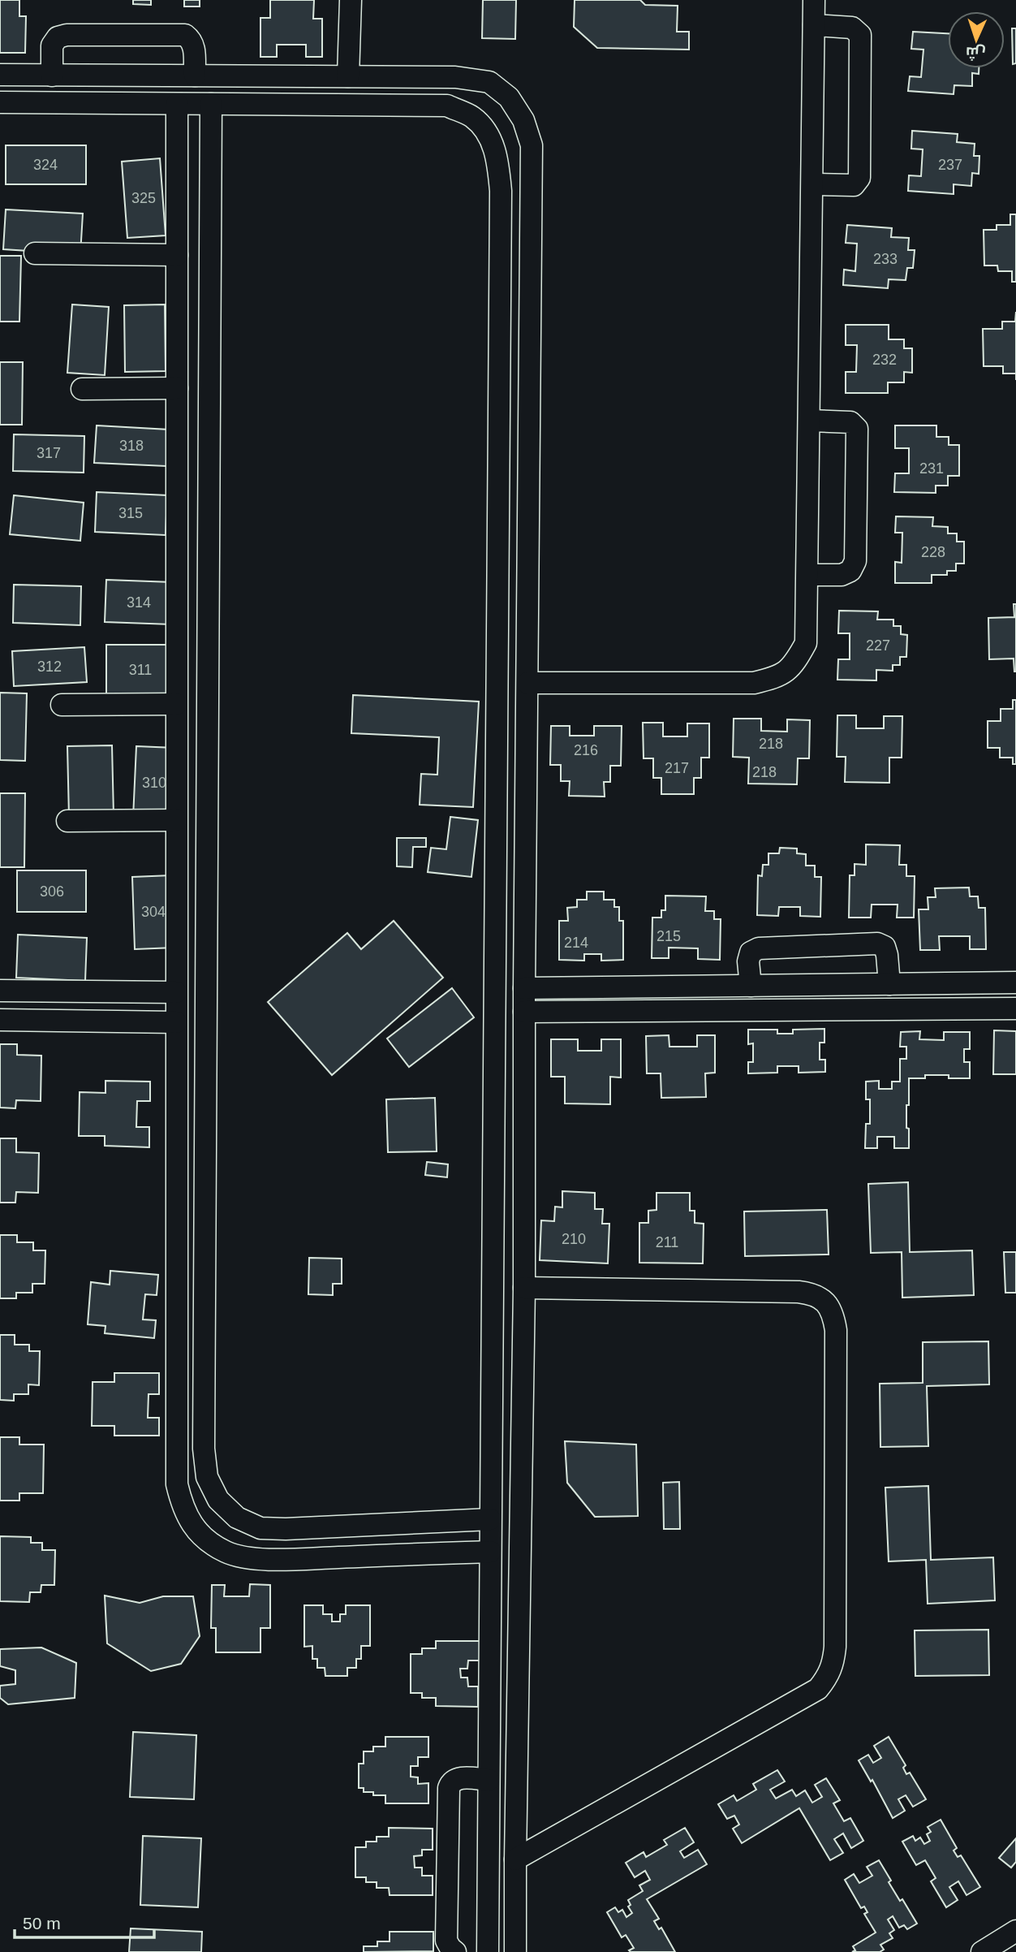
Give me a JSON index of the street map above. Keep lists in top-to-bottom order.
{
  "house_numbers": [
    "324",
    "237",
    "325",
    "233",
    "232",
    "318",
    "317",
    "231",
    "315",
    "228",
    "314",
    "227",
    "312",
    "311",
    "218",
    "216",
    "217",
    "218",
    "310",
    "306",
    "304",
    "215",
    "214",
    "210",
    "211"
  ],
  "scale_bar": "50 m",
  "north": "bottom"
}
